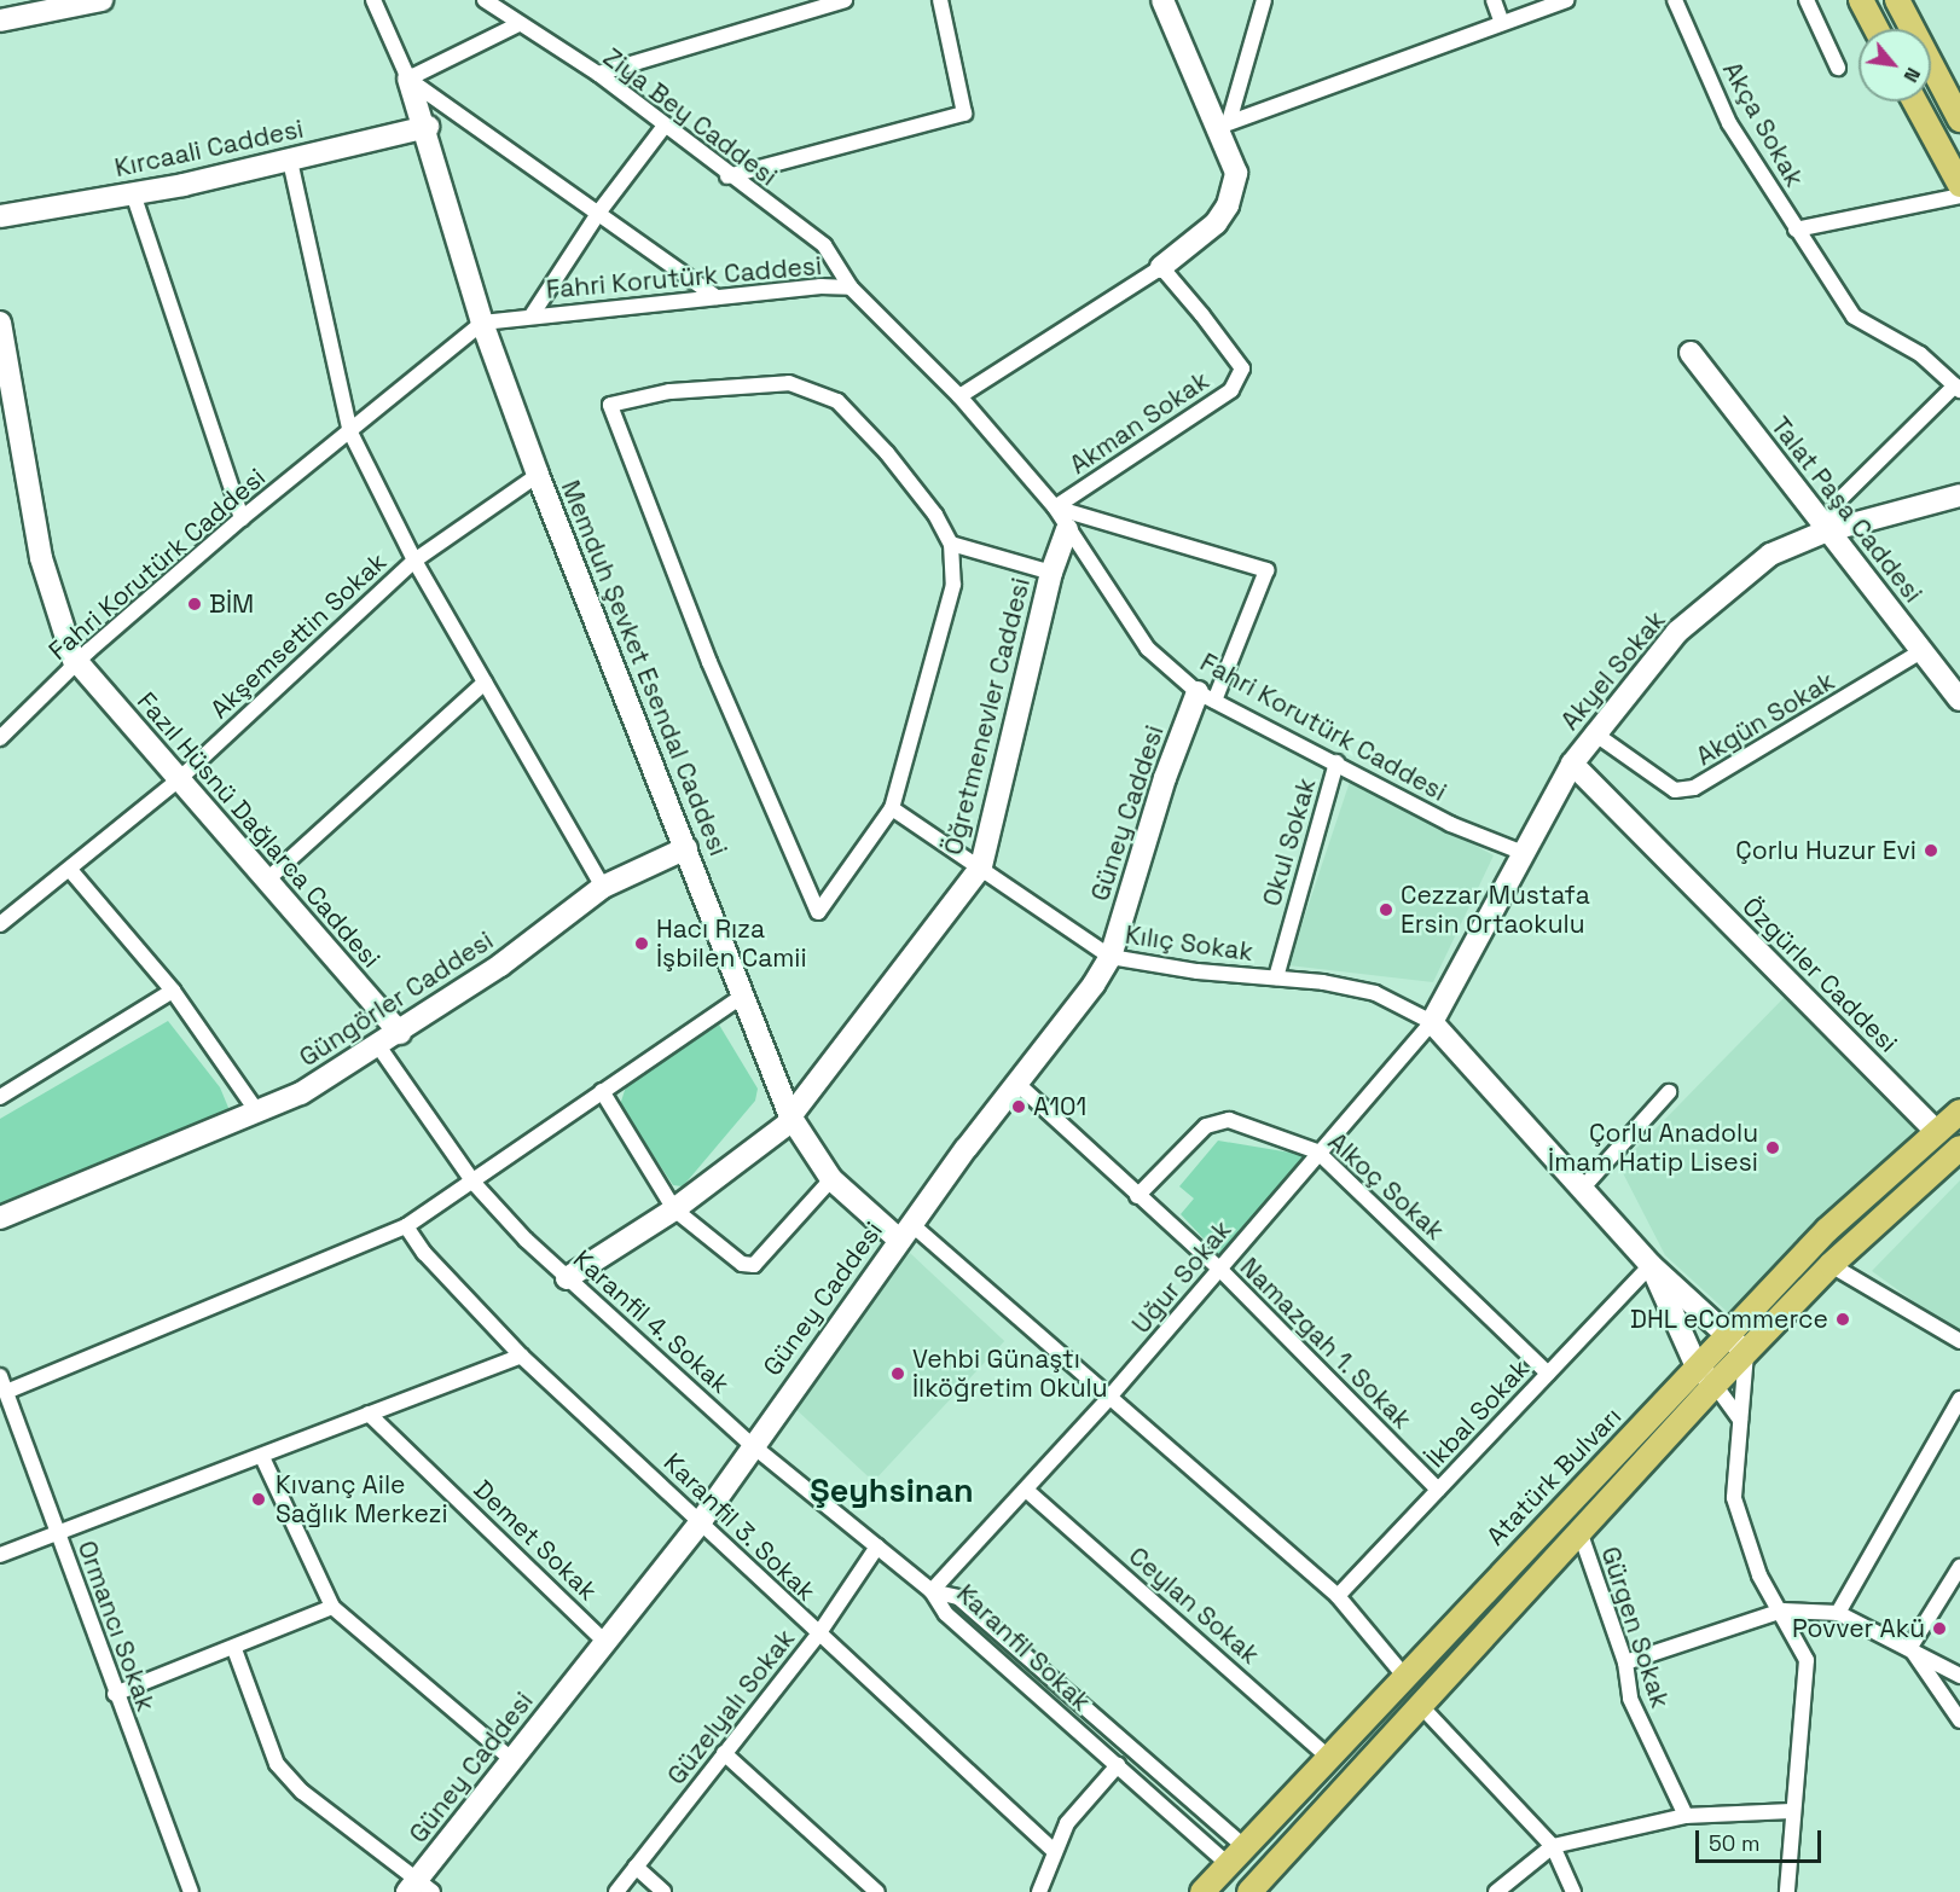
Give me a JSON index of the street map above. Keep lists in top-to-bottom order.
{
  "streets": {
    "main road": ["Atatürk Bulvarı"],
    "street": [
      "Ziya Bey Caddesi",
      "Akça Sokak",
      "Kırcaali Caddesi",
      "Fahri Korutürk Caddesi",
      "Akman Sokak",
      "Talat Paşa Caddesi",
      "Akşemsettin Sokak",
      "Memduh Şevket Esendal Caddesi",
      "Akyel Sokak",
      "Öğretmenevler Caddesi",
      "Akgün Sokak",
      "Güney Caddesi",
      "Fazıl Hüsnü Dağlarca Caddesi",
      "Okul Sokak",
      "Kılıç Sokak",
      "Özgürler Caddesi",
      "Güngörler Caddesi",
      "Alkoç Sokak",
      "Uğur Sokak",
      "Karanfil 4. Sokak",
      "Namazgah 1. Sokak",
      "İkbal Sokak",
      "Karanfil 3. Sokak",
      "Demet Sokak",
      "Ceylan Sokak",
      "Ormancı Sokak",
      "Gürgen Sokak",
      "Karanfil Sokak",
      "Güzelyalı Sokak"
    ]
  },
  "crossings": [
    ["Ziya Bey Caddesi", "Fahri Korutürk Caddesi"],
    ["Kırcaali Caddesi", "Memduh Şevket Esendal Caddesi"],
    ["Fahri Korutürk Caddesi", "Akman Sokak"],
    ["Fahri Korutürk Caddesi", "Memduh Şevket Esendal Caddesi"],
    ["Fahri Korutürk Caddesi", "Akyel Sokak"],
    ["Fahri Korutürk Caddesi", "Öğretmenevler Caddesi"],
    ["Fahri Korutürk Caddesi", "Güney Caddesi"],
    ["Fahri Korutürk Caddesi", "Fazıl Hüsnü Dağlarca Caddesi"],
    ["Fahri Korutürk Caddesi", "Okul Sokak"],
    ["Talat Paşa Caddesi", "Akyel Sokak"],
    ["Talat Paşa Caddesi", "Akgün Sokak"],
    ["Akşemsettin Sokak", "Memduh Şevket Esendal Caddesi"],
    ["Akşemsettin Sokak", "Fazıl Hüsnü Dağlarca Caddesi"],
    ["Memduh Şevket Esendal Caddesi", "Öğretmenevler Caddesi"],
    ["Memduh Şevket Esendal Caddesi", "Güney Caddesi"],
    ["Memduh Şevket Esendal Caddesi", "Güngörler Caddesi"],
    ["Akyel Sokak", "Akgün Sokak"],
    ["Akyel Sokak", "Kılıç Sokak"],
    ["Akyel Sokak", "Özgürler Caddesi"],
    ["Akyel Sokak", "Uğur Sokak"],
    ["Öğretmenevler Caddesi", "Kılıç Sokak"],
    ["Öğretmenevler Caddesi", "Karanfil 4. Sokak"],
    ["Güney Caddesi", "Kılıç Sokak"],
    ["Güney Caddesi", "Karanfil 4. Sokak"],
    ["Güney Caddesi", "Namazgah 1. Sokak"],
    ["Güney Caddesi", "Karanfil 3. Sokak"],
    ["Güney Caddesi", "Demet Sokak"],
    ["Fazıl Hüsnü Dağlarca Caddesi", "Güngörler Caddesi"],
    ["Okul Sokak", "Kılıç Sokak"],
    ["Kılıç Sokak", "Uğur Sokak"],
    ["Özgürler Caddesi", "Atatürk Bulvarı"],
    ["Güngörler Caddesi", "Karanfil 4. Sokak"],
    ["Alkoç Sokak", "Uğur Sokak"],
    ["Alkoç Sokak", "Namazgah 1. Sokak"],
    ["Alkoç Sokak", "İkbal Sokak"],
    ["Uğur Sokak", "Karanfil 4. Sokak"],
    ["Uğur Sokak", "Namazgah 1. Sokak"],
    ["Uğur Sokak", "Ceylan Sokak"],
    ["Uğur Sokak", "Karanfil Sokak"],
    ["Karanfil 4. Sokak", "Karanfil Sokak"],
    ["Karanfil 4. Sokak", "Güzelyalı Sokak"],
    ["Namazgah 1. Sokak", "İkbal Sokak"],
    ["Atatürk Bulvarı", "Ceylan Sokak"],
    ["Atatürk Bulvarı", "Karanfil Sokak"],
    ["Karanfil 3. Sokak", "Güzelyalı Sokak"]
  ],
  "districts": ["Şeyhsinan"],
  "places": [
    "BİM",
    "Çorlu Huzur Evi",
    "Cezzar Mustafa Ersin Ortaokulu",
    "Hacı Rıza İşbilen Camii",
    "A101",
    "Çorlu Anadolu İmam Hatip Lisesi",
    "DHL eCommerce",
    "Vehbi Günaştı İlköğretim Okulu",
    "Kıvanç Aile Sağlık Merkezi",
    "Povver Akü"
  ],
  "scale_bar": "50 m",
  "north": "bottom right"
}
